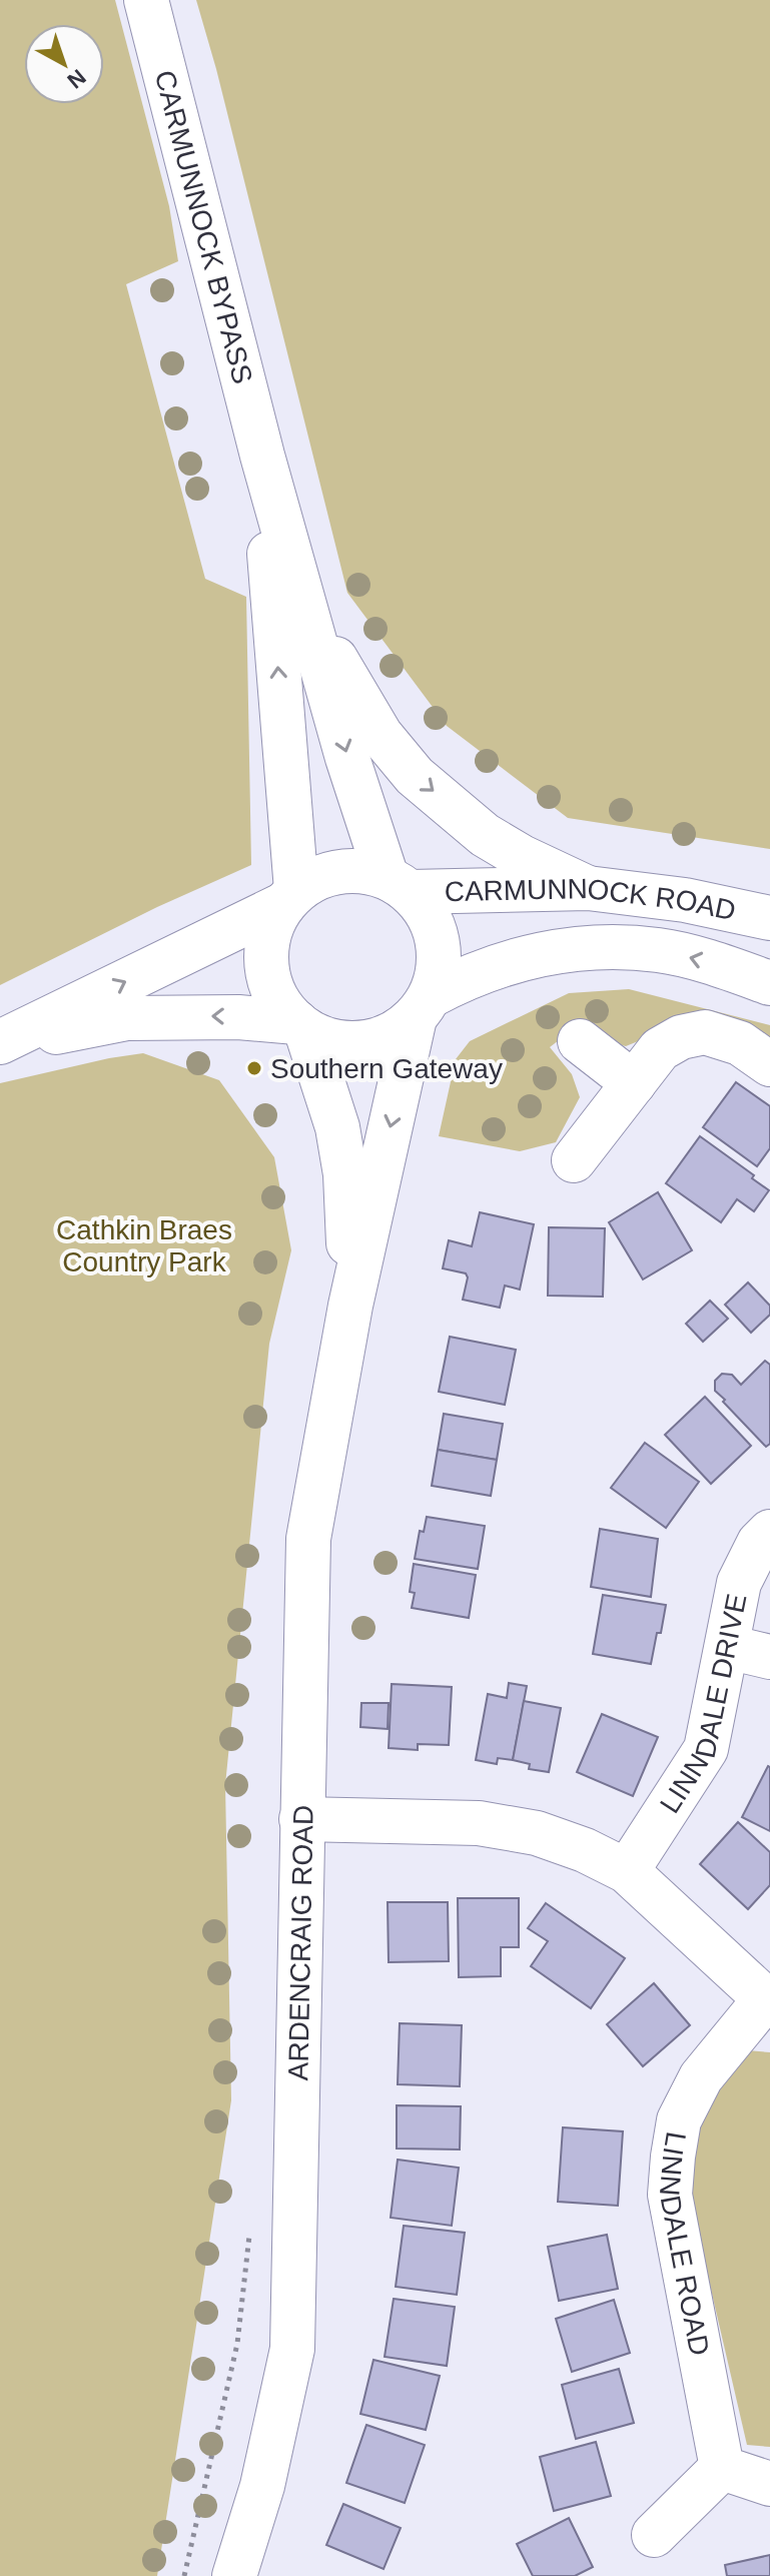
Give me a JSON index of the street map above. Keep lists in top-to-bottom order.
{
  "streets": {
    "street": [
      "CARMUNNOCK BYPASS",
      "CARMUNNOCK ROAD",
      "LINNDALE DRIVE",
      "ARDENCRAIG ROAD",
      "LINNDALE ROAD"
    ]
  },
  "crossings": [
    ["CARMUNNOCK BYPASS", "CARMUNNOCK ROAD"],
    ["CARMUNNOCK BYPASS", "ARDENCRAIG ROAD"],
    ["CARMUNNOCK ROAD", "ARDENCRAIG ROAD"]
  ],
  "parks": ["Cathkin Braes Country Park"],
  "places": ["Southern Gateway"],
  "north": "bottom right"
}
